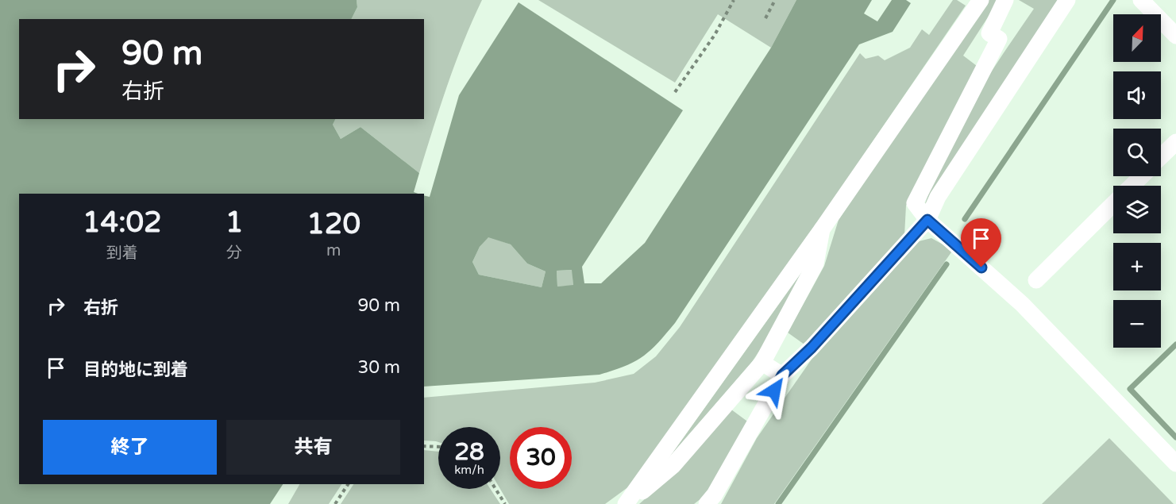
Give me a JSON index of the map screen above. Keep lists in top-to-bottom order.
{
  "north": "top right",
  "page": {
    "map_buttons": ["+", "−"],
    "turn": ["90 m", "右折"],
    "eta": [
      "14:02",
      "到着",
      "1",
      "分",
      "120",
      "m"
    ],
    "list": [
      {
        "name": "右折",
        "value": "90 m"
      },
      {
        "name": "目的地に到着",
        "value": "30 m"
      }
    ],
    "buttons": ["終了", "共有"],
    "speed": "28 km/h",
    "limit": "30"
  }
}
